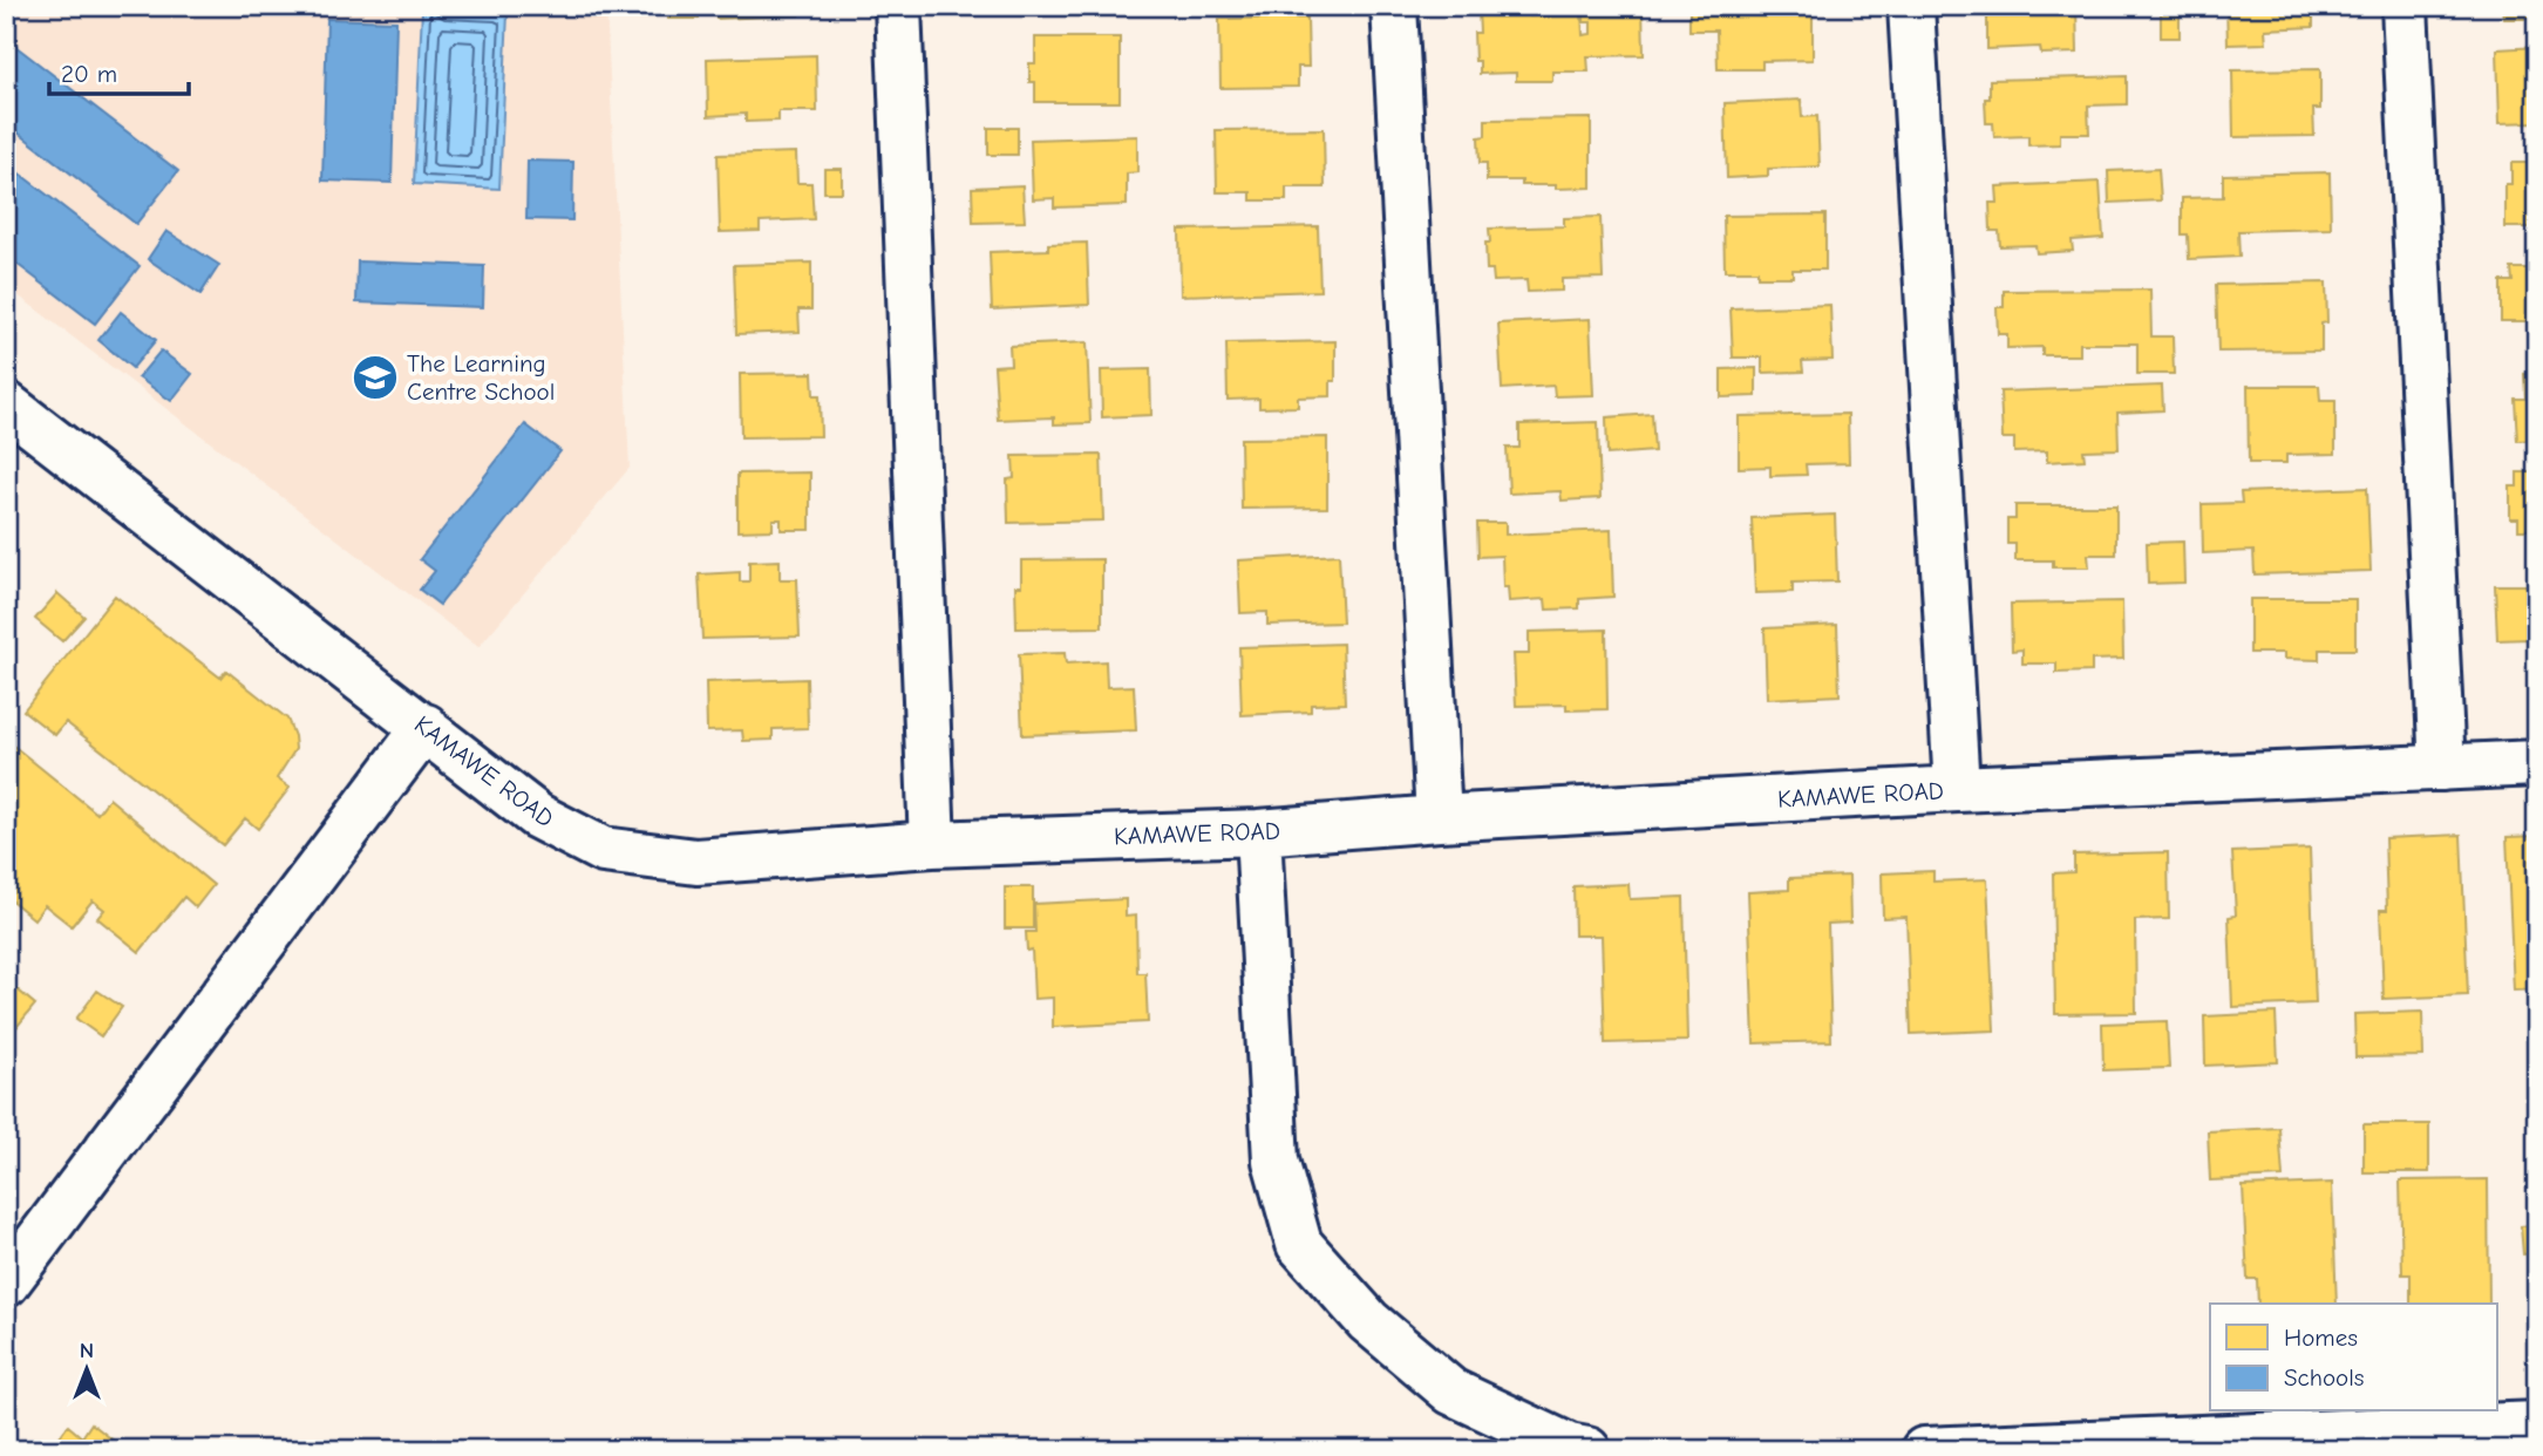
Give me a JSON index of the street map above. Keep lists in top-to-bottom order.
{
  "streets": {
    "street": ["KAMAWE ROAD"]
  },
  "places": {
    "school or university": ["The Learning Centre School"]
  },
  "legend": ["Homes", "Schools"],
  "scale_bar": "20 m",
  "north": "top"
}
